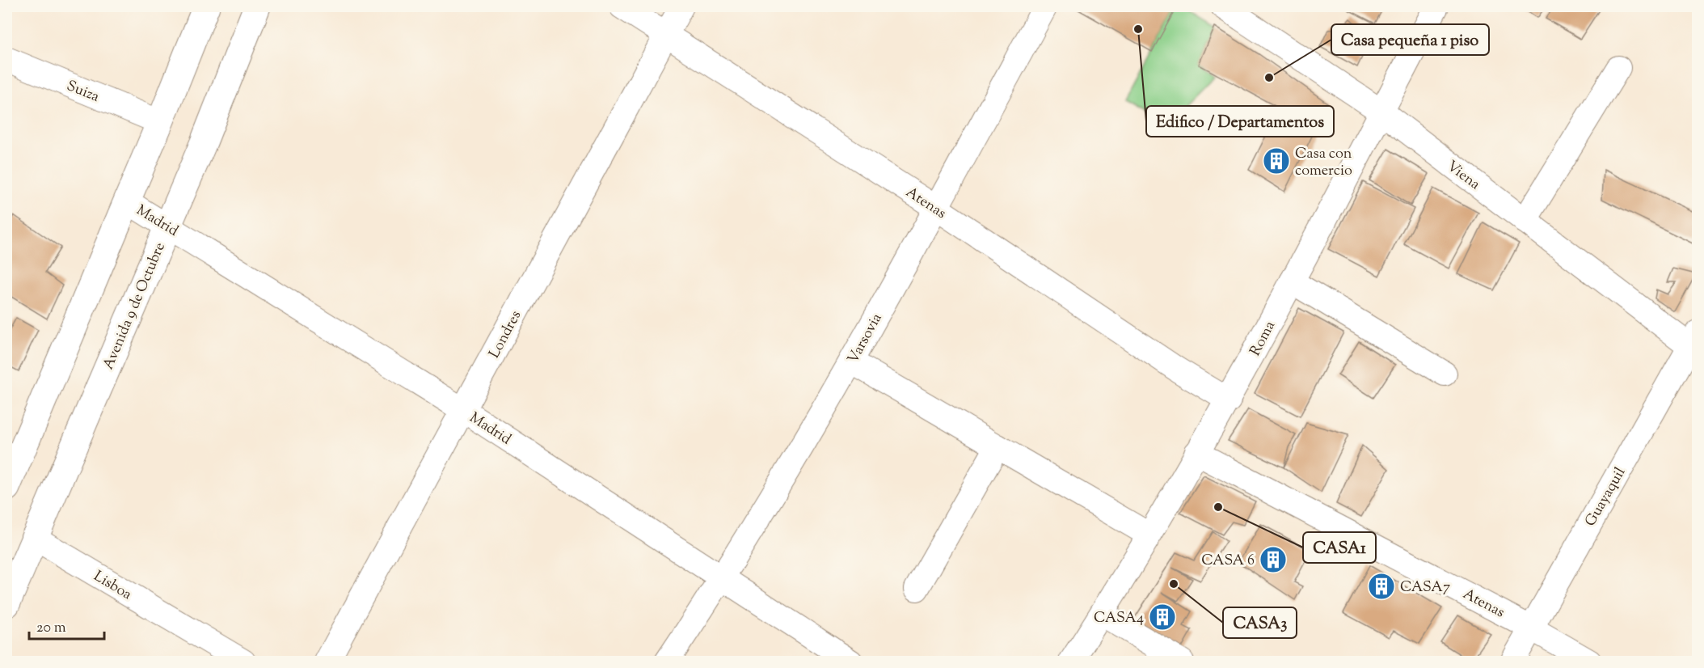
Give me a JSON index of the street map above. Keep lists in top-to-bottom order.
{
  "streets": {
    "main road": ["Avenida 9 de Octubre"],
    "street": [
      "Suiza",
      "Viena",
      "Atenas",
      "Madrid",
      "Londres",
      "Varsovia",
      "Roma",
      "Guayaquil",
      "Lisboa"
    ]
  },
  "crossings": [
    ["Viena", "Roma"],
    ["Viena", "Guayaquil"],
    ["Atenas", "Londres"],
    ["Atenas", "Varsovia"],
    ["Atenas", "Roma"],
    ["Atenas", "Guayaquil"],
    ["Madrid", "Avenida 9 de Octubre"],
    ["Madrid", "Londres"],
    ["Madrid", "Varsovia"],
    ["Avenida 9 de Octubre", "Lisboa"]
  ],
  "places": {
    "other": [
      "Edifico / Departamentos",
      "Casa pequeña 1 piso",
      "CASA1",
      "CASA3"
    ],
    "building": [
      "Casa con comercio",
      "CASA 6",
      "CASA7",
      "CASA4"
    ]
  },
  "scale_bar": "20 m"
}
